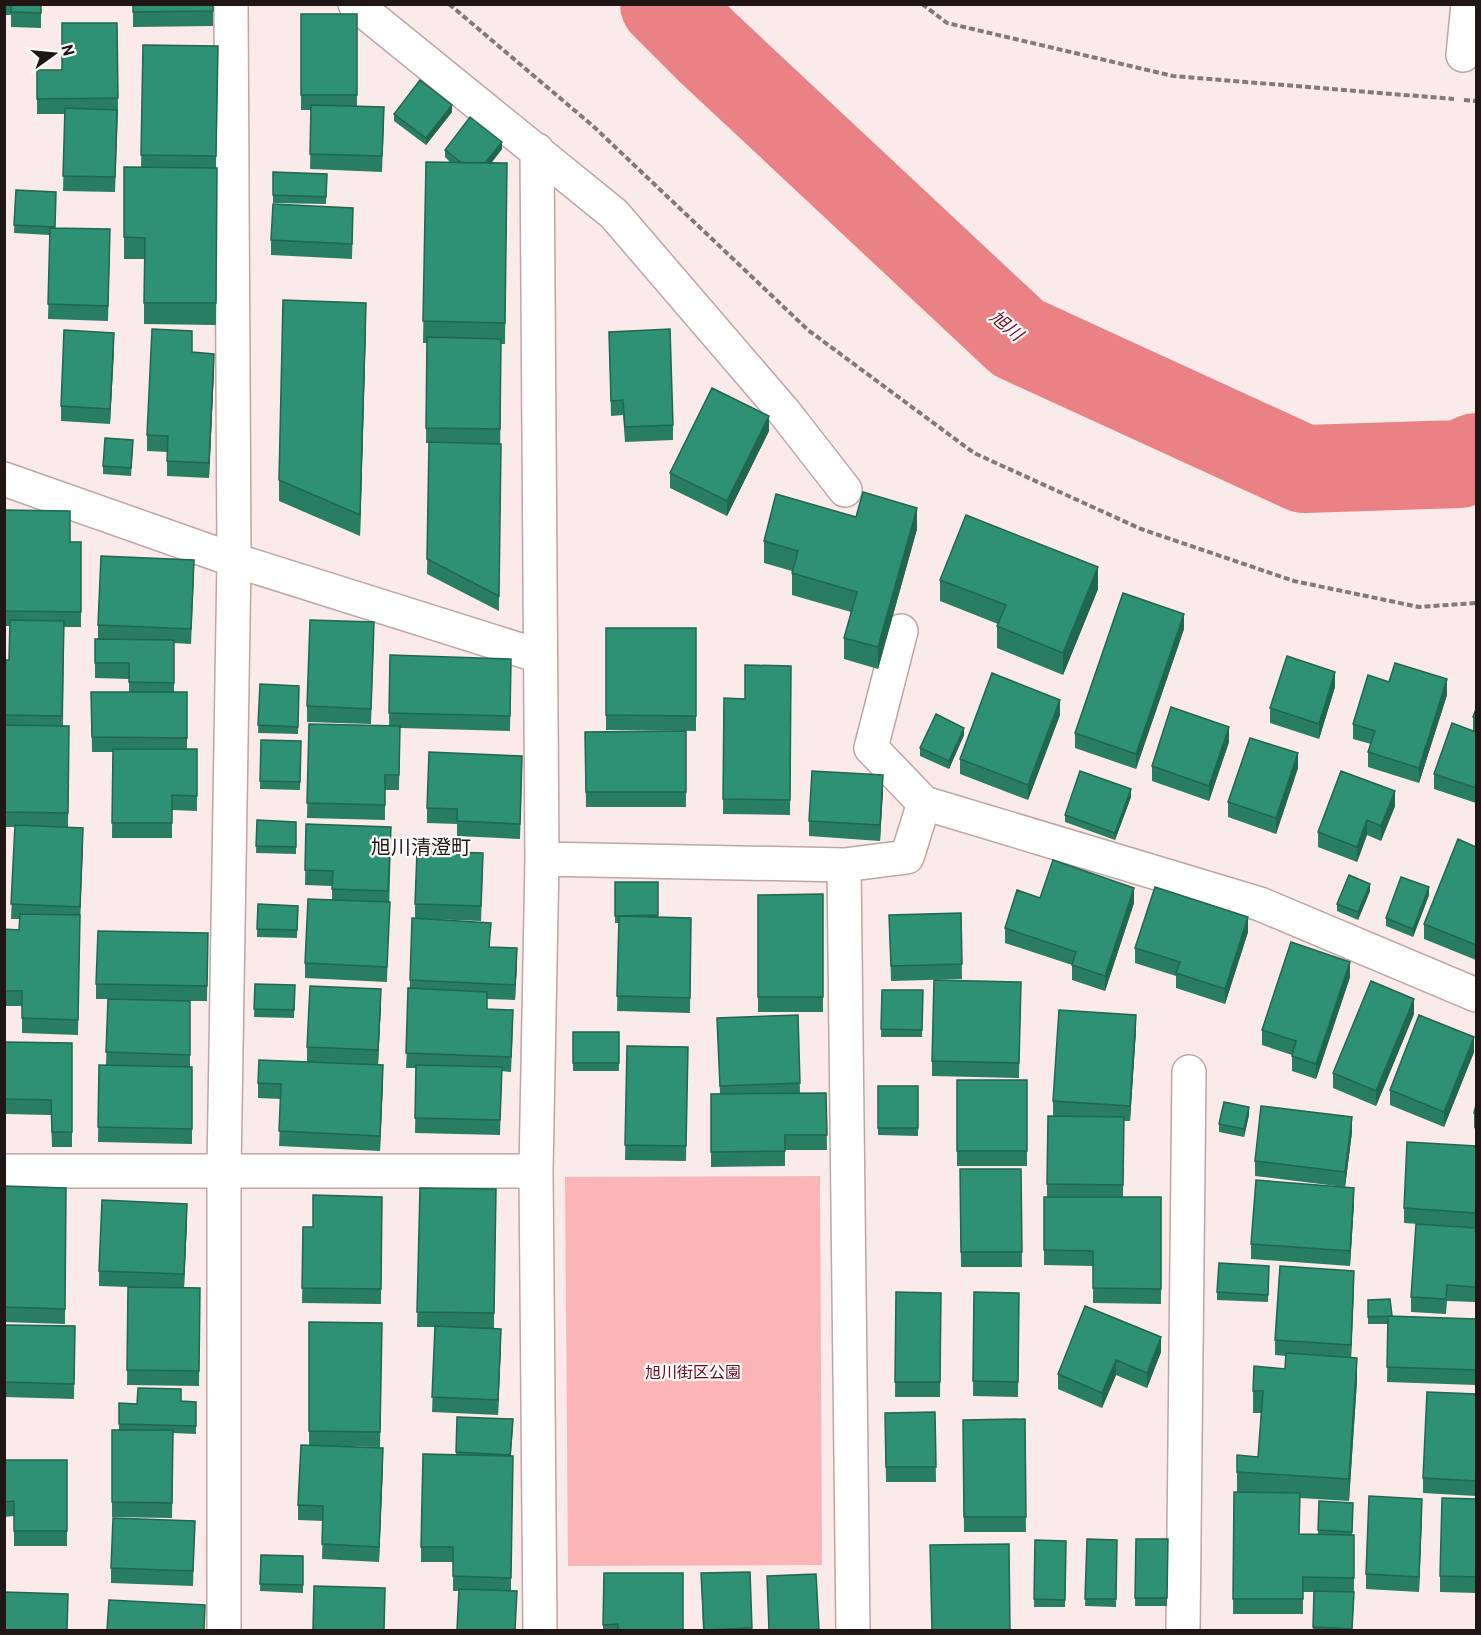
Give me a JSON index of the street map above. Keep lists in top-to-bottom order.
{
  "districts": ["旭川清澄町"],
  "water": ["旭川"],
  "parks": ["旭川街区公園"],
  "north": "right"
}
